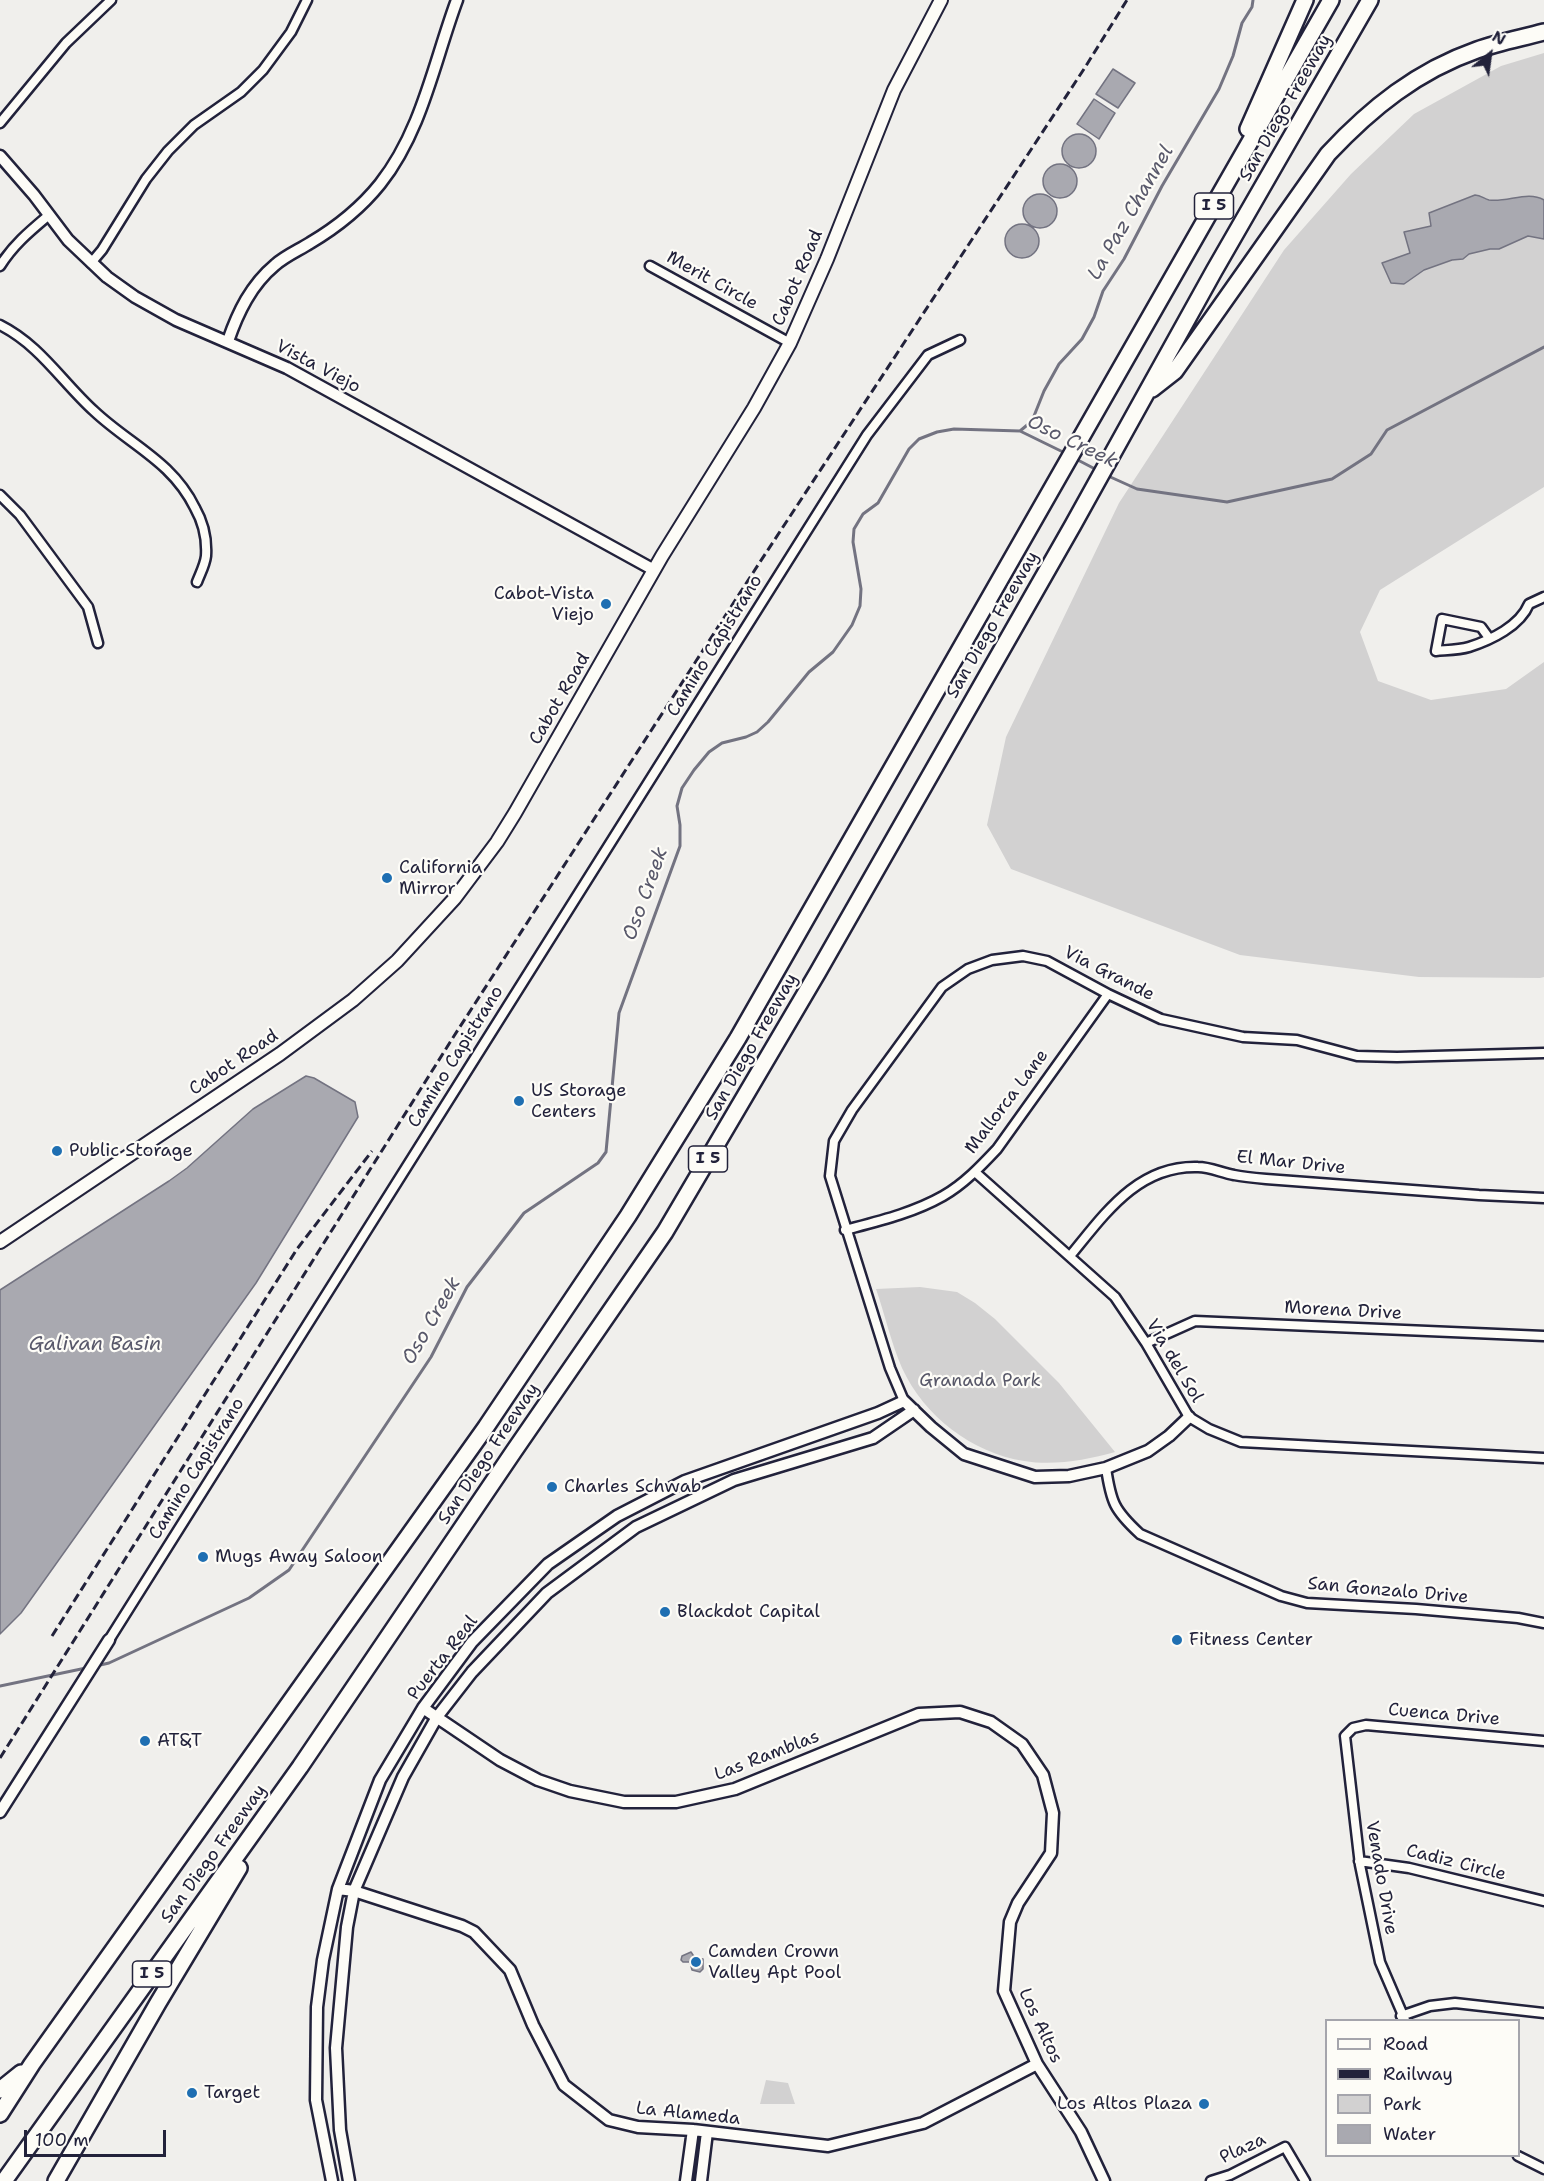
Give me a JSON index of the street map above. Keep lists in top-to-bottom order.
{
  "streets": {
    "highway": ["San Diego Freeway", "I 5"],
    "main road": ["Cabot Road"],
    "street": [
      "Merit Circle",
      "Vista Viejo",
      "Camino Capistrano",
      "Via Grande",
      "Mallorca Lane",
      "El Mar Drive",
      "Morena Drive",
      "Via del Sol",
      "San Gonzalo Drive",
      "Puerta Real",
      "Cuenca Drive",
      "Las Ramblas",
      "Cadiz Circle",
      "Venado Drive",
      "Los Altos",
      "La Alameda",
      "Plaza"
    ]
  },
  "crossings": [
    ["Cabot Road", "Merit Circle"],
    ["Cabot Road", "Vista Viejo"],
    ["Via Grande", "Mallorca Lane"],
    ["Via Grande", "Puerta Real"],
    ["Mallorca Lane", "Via del Sol"],
    ["El Mar Drive", "Via del Sol"],
    ["Morena Drive", "Via del Sol"],
    ["Puerta Real", "Las Ramblas"],
    ["Puerta Real", "La Alameda"],
    ["Cuenca Drive", "Venado Drive"],
    ["Las Ramblas", "Los Altos"],
    ["Cadiz Circle", "Venado Drive"],
    ["Los Altos", "La Alameda"]
  ],
  "water": ["La Paz Channel", "Oso Creek", "Galivan Basin"],
  "parks": ["Granada Park"],
  "places": [
    "Cabot-Vista Viejo",
    "California Mirror",
    "US Storage Centers",
    "Public Storage",
    "Charles Schwab",
    "Mugs Away Saloon",
    "Blackdot Capital",
    "Fitness Center",
    "AT&T",
    "Camden Crown Valley Apt Pool",
    "Target",
    "Los Altos Plaza"
  ],
  "legend": [
    "Road",
    "Railway",
    "Park",
    "Water"
  ],
  "scale_bar": "100 m",
  "north": "top right"
}
